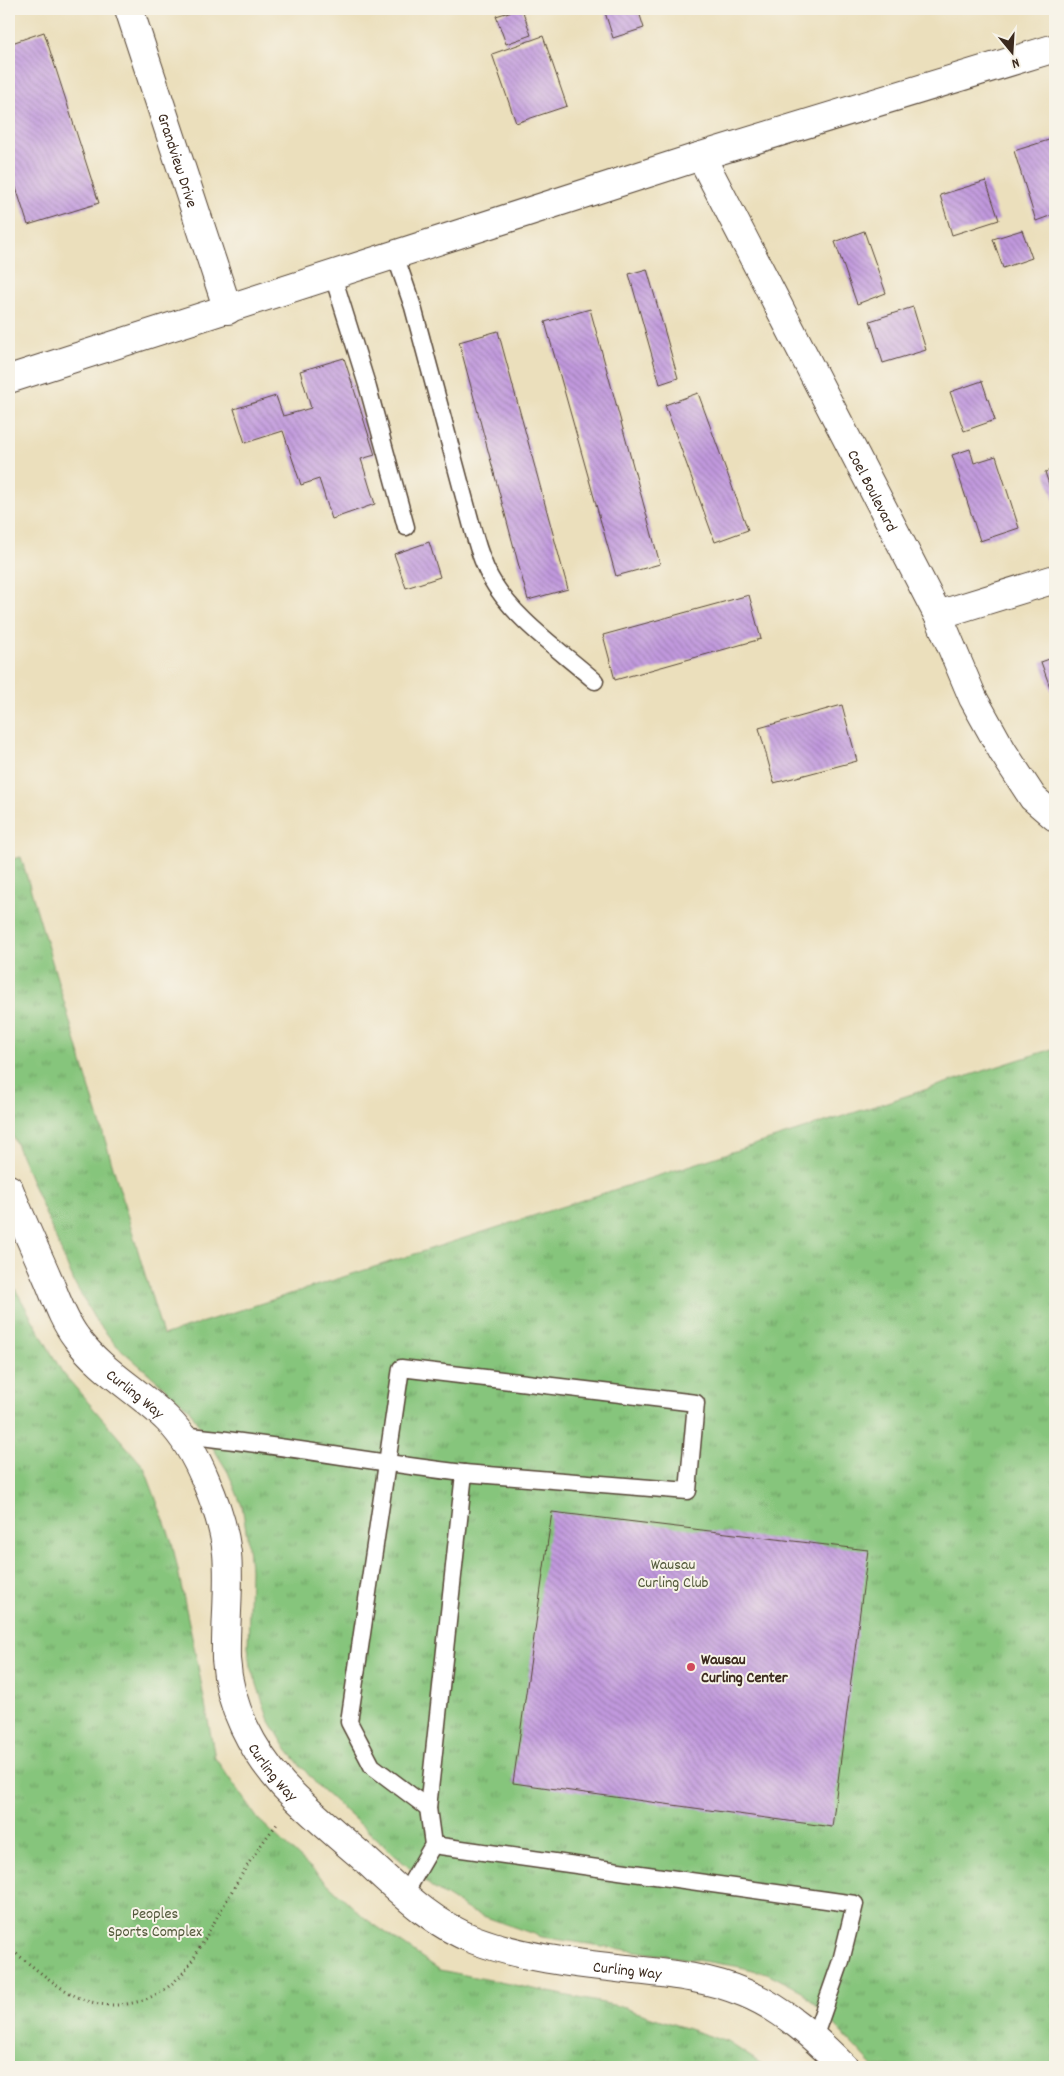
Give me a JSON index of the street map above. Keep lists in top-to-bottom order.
{
  "streets": {
    "street": ["Grandview Drive", "Coel Boulevard", "Curling Way"]
  },
  "parks": ["Wausau Curling Club", "Peoples Sports Complex"],
  "places": ["Wausau Curling Center"],
  "north": "bottom"
}
